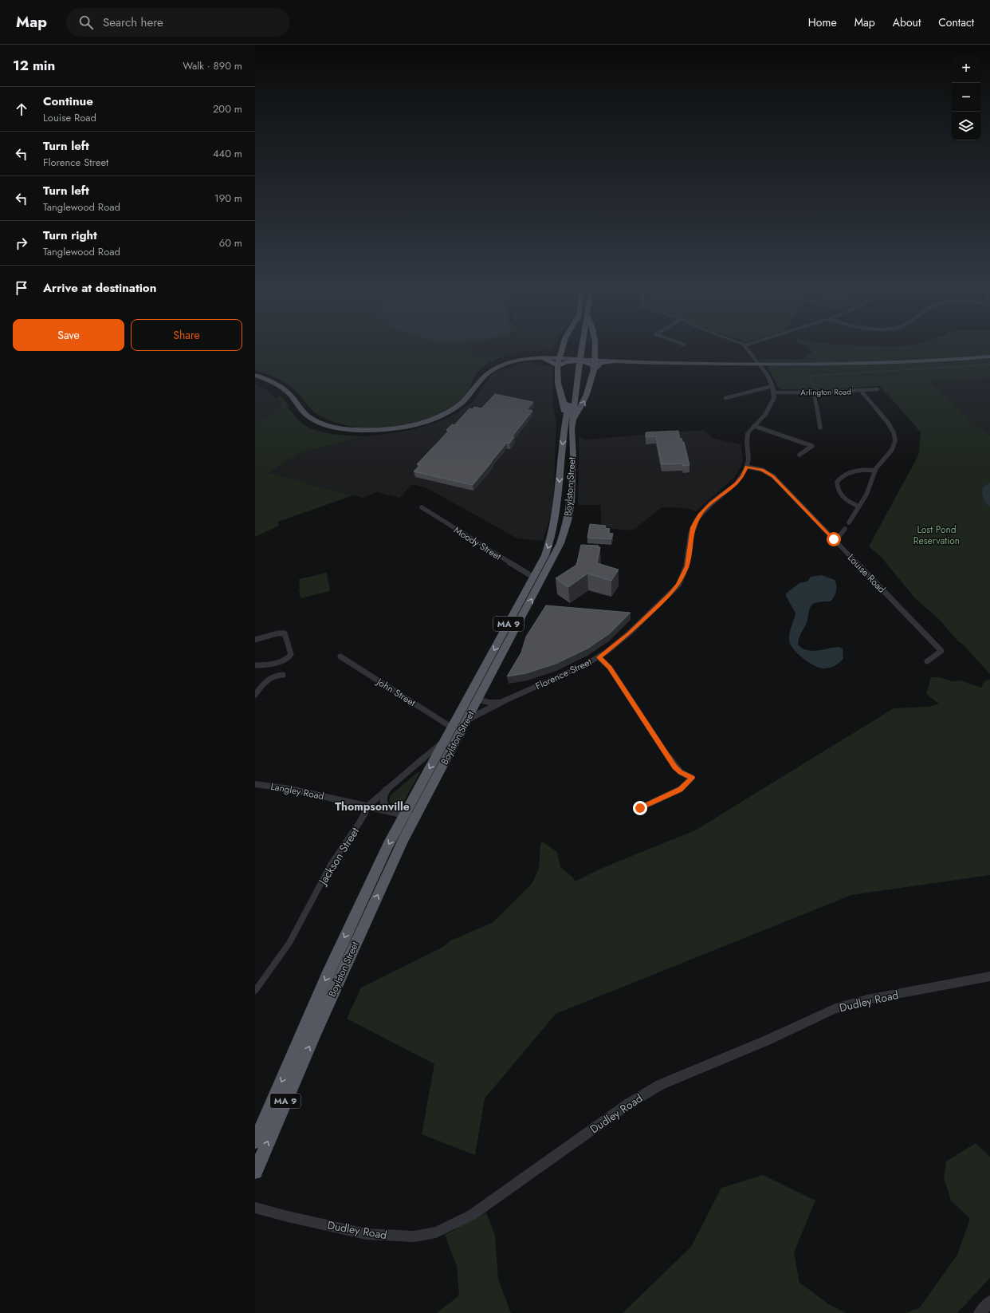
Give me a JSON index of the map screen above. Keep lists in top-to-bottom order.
{
  "streets": {
    "highway": ["Boylston Street", "MA 9"],
    "street": [
      "Arlington Road",
      "Moody Street",
      "Louise Road",
      "Florence Street",
      "John Street",
      "Langley Road",
      "Jackson Street",
      "Dudley Road"
    ]
  },
  "crossings": [
    ["Boylston Street", "Moody Street"],
    ["Boylston Street", "Florence Street"],
    ["Boylston Street", "John Street"],
    ["Boylston Street", "Langley Road"],
    ["Boylston Street", "Jackson Street"],
    ["Louise Road", "Florence Street"],
    ["Langley Road", "Jackson Street"]
  ],
  "districts": ["Thompsonville"],
  "parks": ["Lost Pond Reservation"],
  "page": {
    "header": "Map",
    "search": "Search here",
    "nav": [
      "Home",
      "Map",
      "About",
      "Contact"
    ],
    "heading": ["12 min", "Walk · 890 m"],
    "map_buttons": ["+", "−"],
    "list": [
      ["Continue", "Louise Road", "200 m"],
      ["Turn left", "Florence Street", "440 m"],
      ["Turn left", "Tanglewood Road", "190 m"],
      ["Turn right", "Tanglewood Road", "60 m"],
      "Arrive at destination"
    ],
    "buttons": ["Save", "Share"]
  }
}
